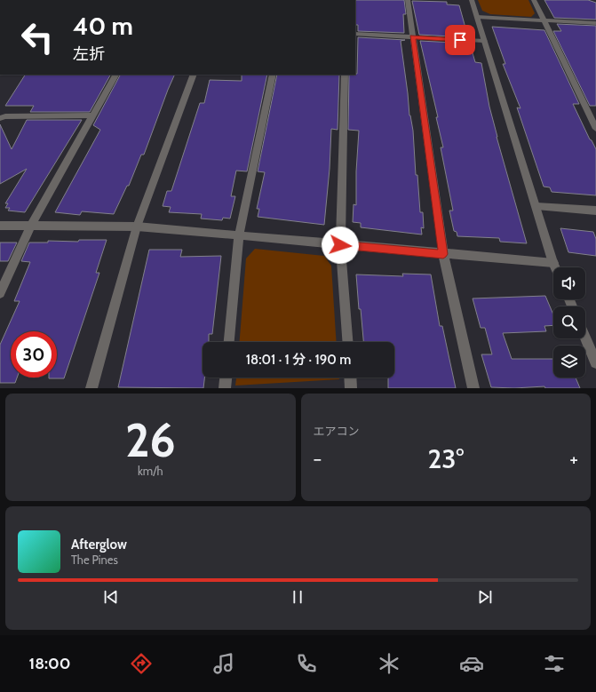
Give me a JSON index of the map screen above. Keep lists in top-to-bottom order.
{
  "page": {
    "turn": ["40 m", "左折"],
    "limit": "30",
    "trip": "18:01 · 1 分 · 190 m",
    "tile": [
      ["26", "km/h"],
      "エアコン"
    ],
    "heat": ["−", "23°", "+"],
    "song": ["Afterglow", "The Pines"],
    "tabs": "18:00"
  }
}
